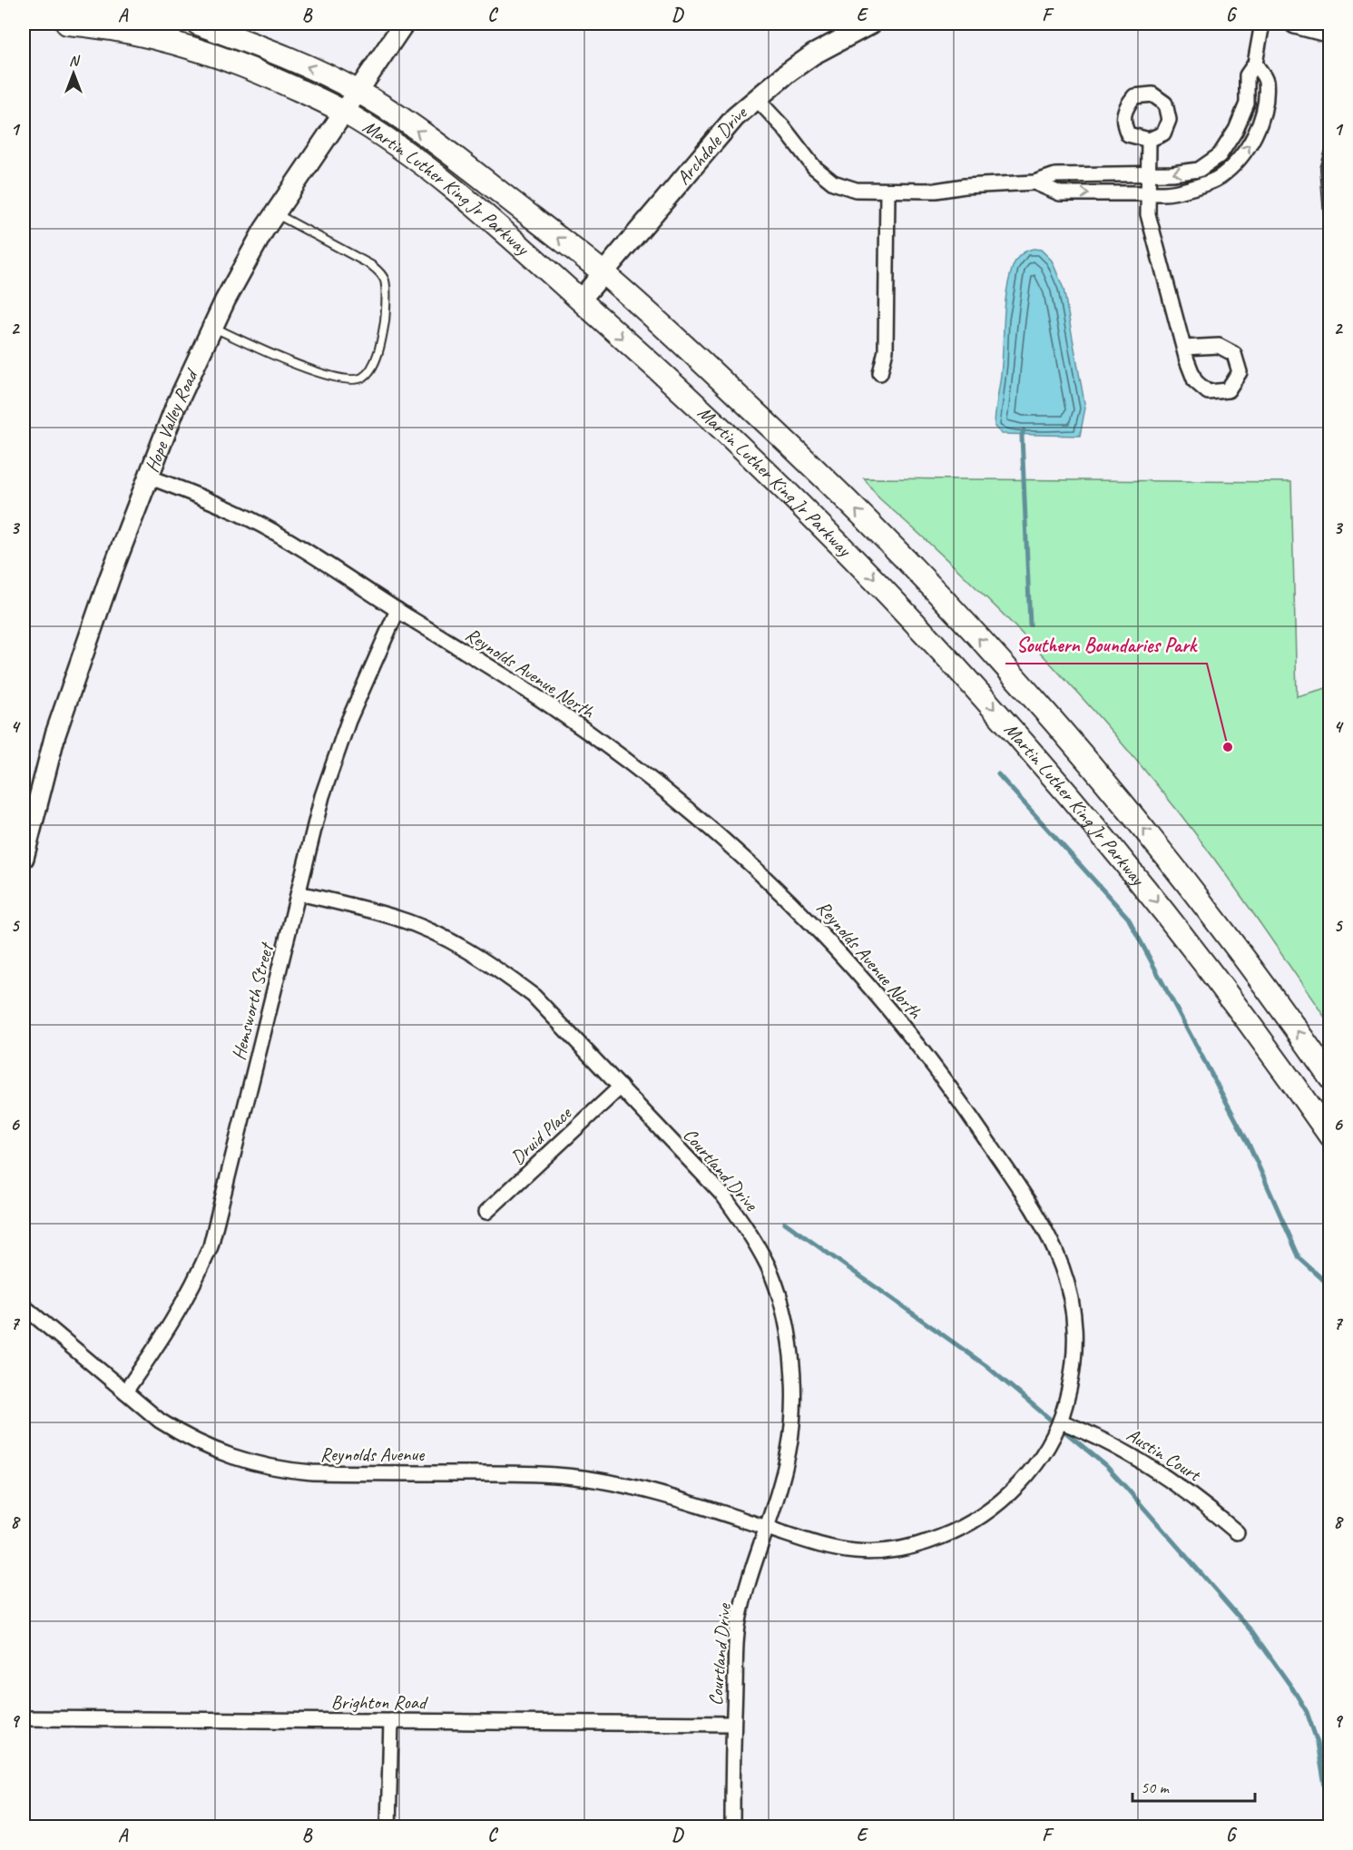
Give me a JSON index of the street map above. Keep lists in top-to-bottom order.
{
  "streets": {
    "main road": ["Archdale Drive", "Martin Luther King Jr Parkway", "Hope Valley Road"],
    "street": [
      "Reynolds Avenue North",
      "Hemsworth Street",
      "Druid Place",
      "Courtland Drive",
      "Reynolds Avenue",
      "Austin Court",
      "Brighton Road"
    ]
  },
  "crossings": [
    ["Archdale Drive", "Martin Luther King Jr Parkway"],
    ["Martin Luther King Jr Parkway", "Hope Valley Road"],
    ["Hope Valley Road", "Reynolds Avenue North"],
    ["Reynolds Avenue North", "Hemsworth Street"],
    ["Reynolds Avenue North", "Courtland Drive"],
    ["Reynolds Avenue North", "Reynolds Avenue"],
    ["Reynolds Avenue North", "Austin Court"],
    ["Hemsworth Street", "Courtland Drive"],
    ["Hemsworth Street", "Reynolds Avenue"],
    ["Druid Place", "Courtland Drive"],
    ["Courtland Drive", "Reynolds Avenue"],
    ["Courtland Drive", "Brighton Road"]
  ],
  "places": ["Southern Boundaries Park"],
  "scale_bar": "50 m",
  "north": "top",
  "grid": {
    "columns": [
      "A",
      "B",
      "C",
      "D",
      "E",
      "F",
      "G"
    ],
    "rows": [
      "1",
      "2",
      "3",
      "4",
      "5",
      "6",
      "7",
      "8",
      "9"
    ]
  }
}
